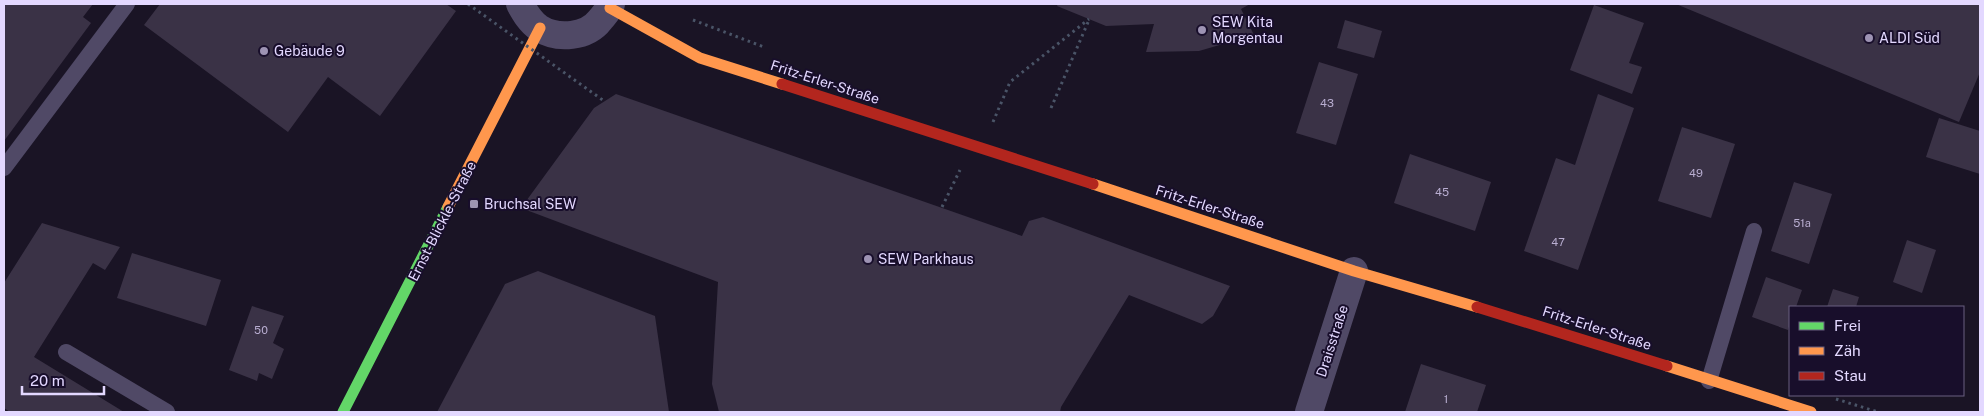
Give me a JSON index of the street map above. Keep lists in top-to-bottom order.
{
  "streets": {
    "street": ["Fritz-Erler-Straße", "Ernst-Blickle-Straße", "Draisstraße"]
  },
  "crossings": [
    ["Fritz-Erler-Straße", "Draisstraße"]
  ],
  "places": {
    "other": [
      "SEW Kita Morgentau",
      "ALDI Süd",
      "Gebäude 9",
      "SEW Parkhaus"
    ],
    "transit": ["Bruchsal SEW"]
  },
  "house_numbers": [
    "43",
    "49",
    "45",
    "51a",
    "47",
    "50",
    "1"
  ],
  "legend": ["Frei", "Zäh", "Stau"],
  "scale_bar": "20 m"
}
